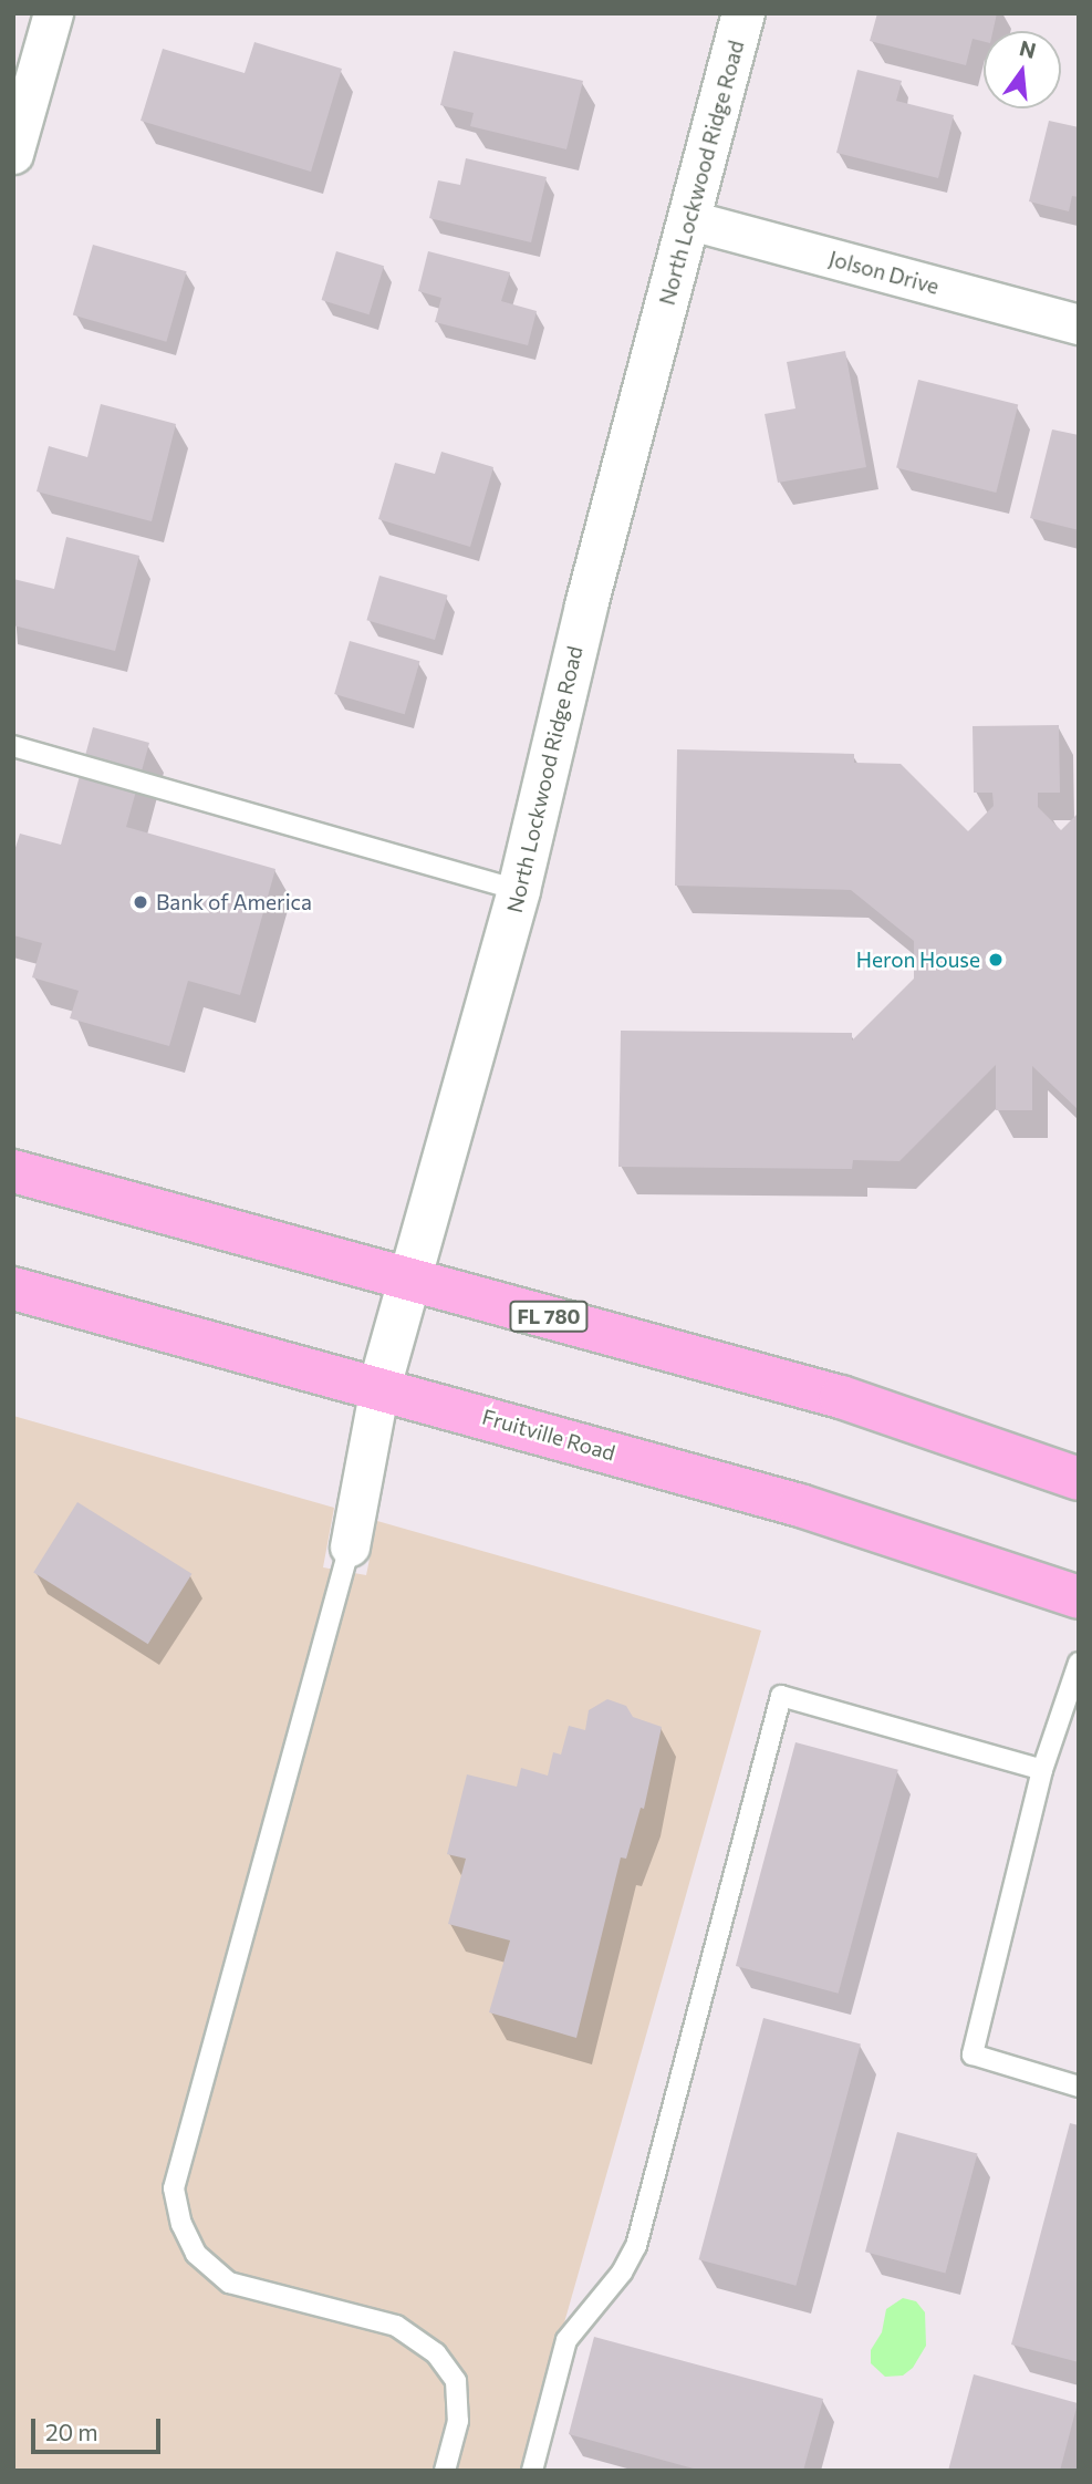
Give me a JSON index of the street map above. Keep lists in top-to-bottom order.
{
  "streets": {
    "main road": ["FL 780", "Fruitville Road"],
    "street": ["North Lockwood Ridge Road", "Jolson Drive"]
  },
  "crossings": [
    ["North Lockwood Ridge Road", "Jolson Drive"],
    ["North Lockwood Ridge Road", "FL 780"],
    ["North Lockwood Ridge Road", "Fruitville Road"]
  ],
  "places": ["Bank of America", "Heron House"],
  "scale_bar": "20 m",
  "north": "top"
}
